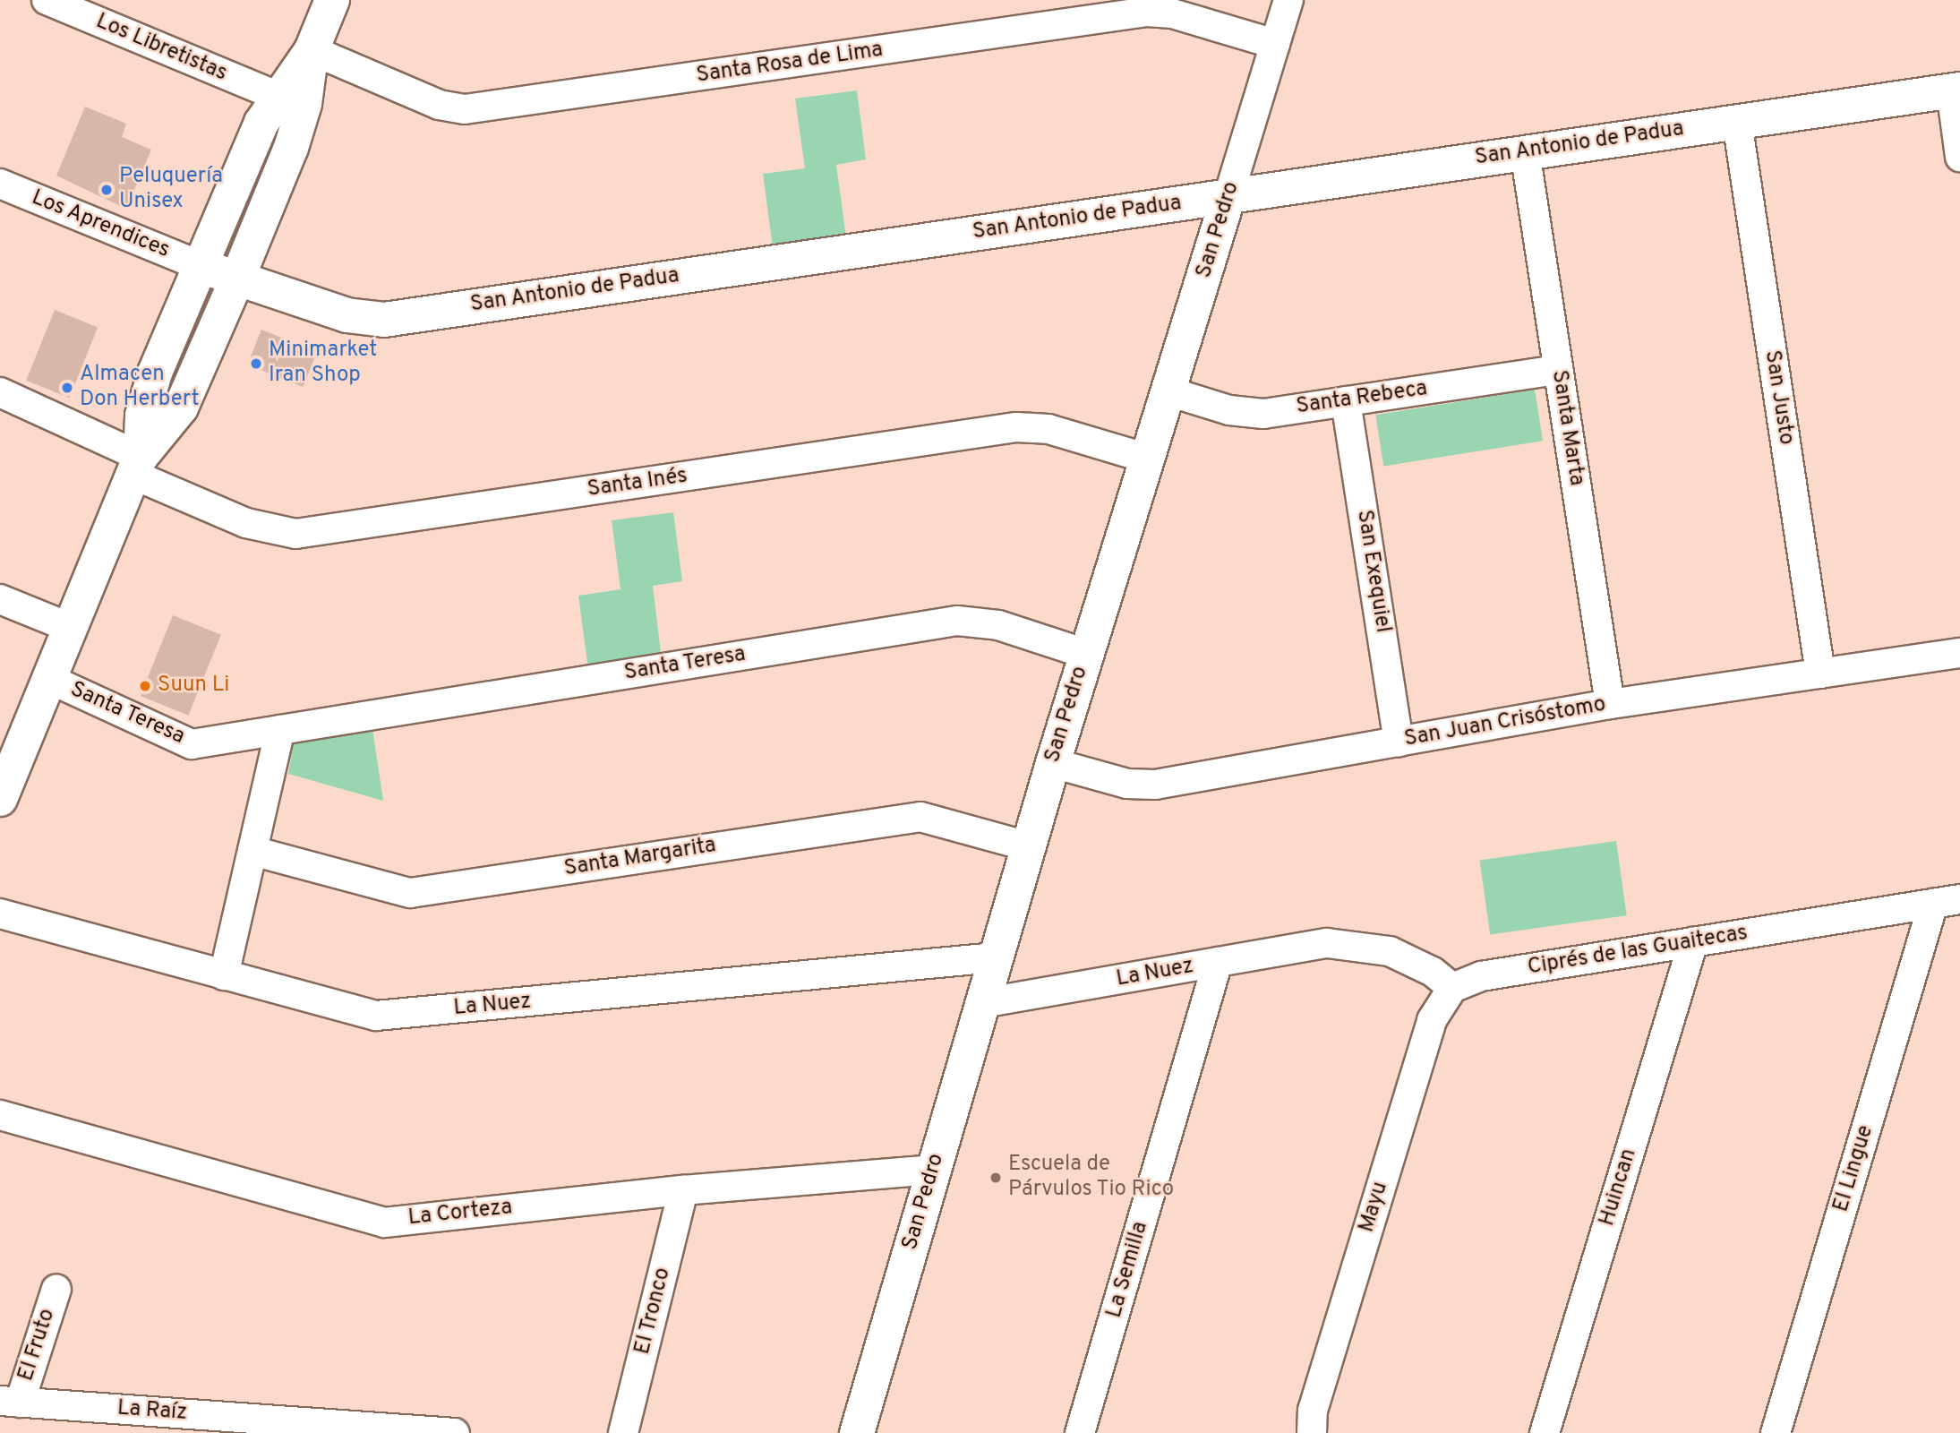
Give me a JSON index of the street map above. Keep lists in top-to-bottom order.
{
  "streets": {
    "street": [
      "Los Libretistas",
      "Santa Rosa de Lima",
      "San Antonio de Padua",
      "Los Aprendices",
      "San Pedro",
      "San Justo",
      "Santa Rebeca",
      "Santa Marta",
      "Santa Inés",
      "San Exequiel",
      "Santa Teresa",
      "San Juan Crisóstomo",
      "Santa Margarita",
      "Ciprés de las Guaitecas",
      "La Nuez",
      "El Lingue",
      "Huincan",
      "Mayu",
      "La Corteza",
      "La Semilla",
      "El Tronco",
      "El Fruto",
      "La Raíz"
    ]
  },
  "crossings": [
    ["Santa Rosa de Lima", "San Pedro"],
    ["San Antonio de Padua", "Los Aprendices"],
    ["San Antonio de Padua", "San Pedro"],
    ["San Antonio de Padua", "San Justo"],
    ["San Antonio de Padua", "Santa Marta"],
    ["San Pedro", "Santa Rebeca"],
    ["San Pedro", "Santa Inés"],
    ["San Pedro", "Santa Teresa"],
    ["San Pedro", "San Juan Crisóstomo"],
    ["San Pedro", "Santa Margarita"],
    ["San Pedro", "La Nuez"],
    ["San Pedro", "La Corteza"],
    ["San Justo", "San Juan Crisóstomo"],
    ["Santa Rebeca", "Santa Marta"],
    ["Santa Rebeca", "San Exequiel"],
    ["Santa Marta", "San Juan Crisóstomo"],
    ["San Exequiel", "San Juan Crisóstomo"],
    ["Ciprés de las Guaitecas", "La Nuez"],
    ["Ciprés de las Guaitecas", "El Lingue"],
    ["Ciprés de las Guaitecas", "Huincan"],
    ["Ciprés de las Guaitecas", "Mayu"],
    ["La Nuez", "Mayu"],
    ["La Nuez", "La Semilla"],
    ["La Corteza", "El Tronco"],
    ["El Fruto", "La Raíz"]
  ],
  "places": [
    "Peluquería Unisex",
    "Minimarket Iran Shop",
    "Almacen Don Herbert",
    "Suun Li",
    "Escuela de Párvulos Tio Rico"
  ]
}
